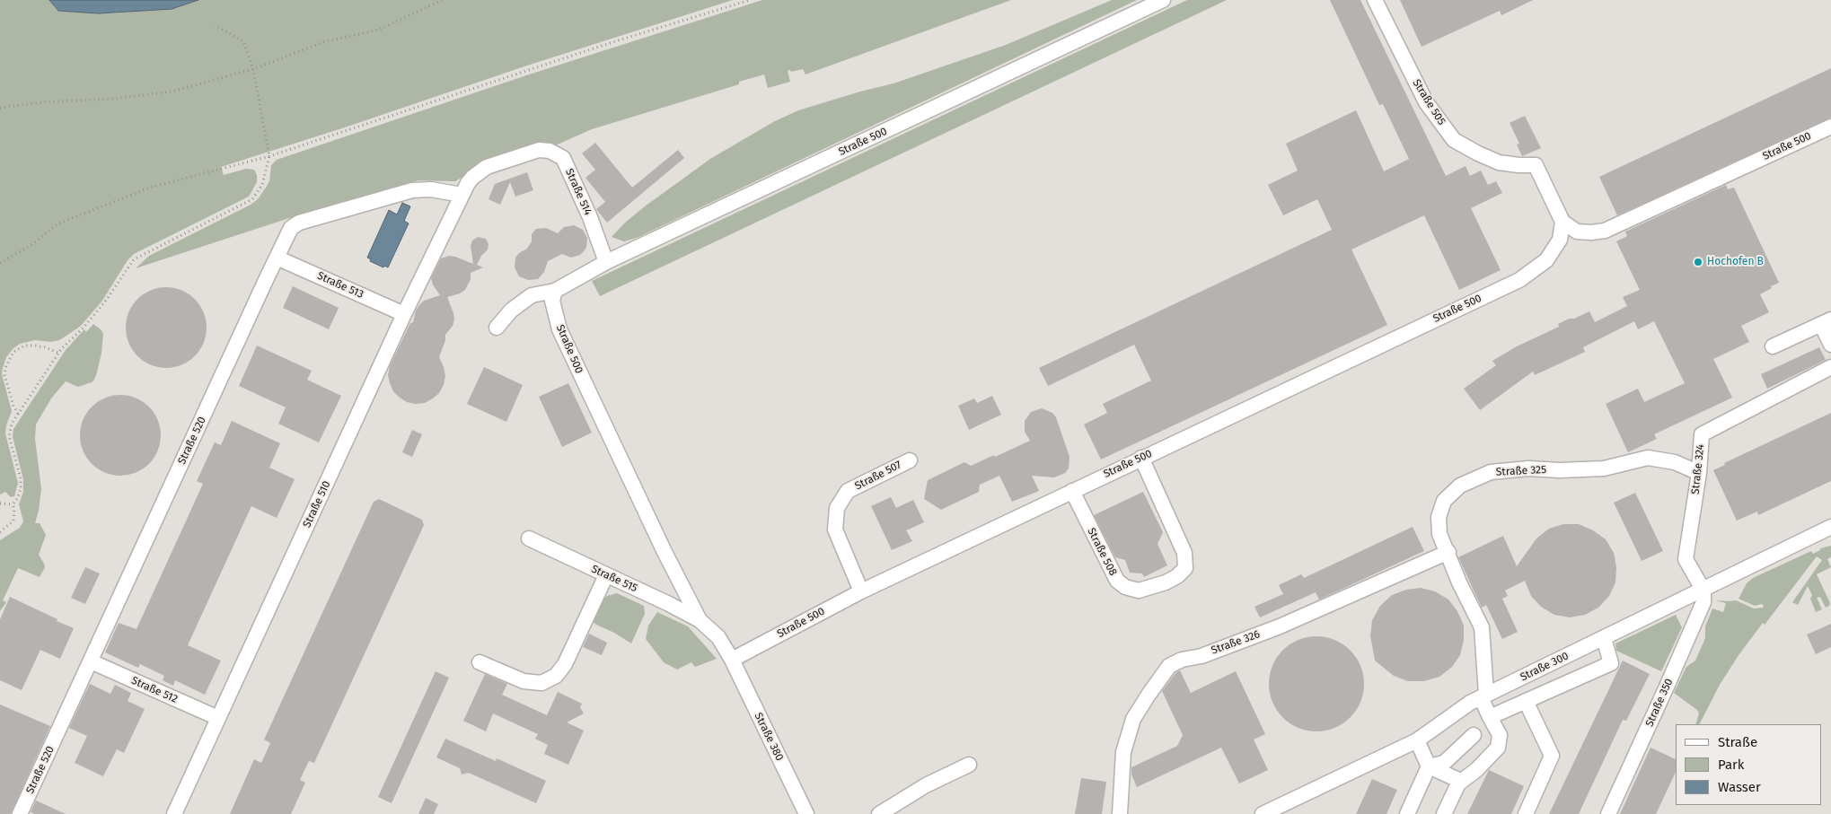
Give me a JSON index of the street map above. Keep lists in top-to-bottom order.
{
  "streets": {
    "street": [
      "Straße 505",
      "Straße 500",
      "Straße 514",
      "Straße 513",
      "Straße 520",
      "Straße 324",
      "Straße 325",
      "Straße 507",
      "Straße 510",
      "Straße 508",
      "Straße 515",
      "Straße 326",
      "Straße 300",
      "Straße 512",
      "Straße 350",
      "Straße 380"
    ]
  },
  "crossings": [
    ["Straße 505", "Straße 500"],
    ["Straße 500", "Straße 514"],
    ["Straße 500", "Straße 507"],
    ["Straße 500", "Straße 508"],
    ["Straße 500", "Straße 515"],
    ["Straße 500", "Straße 380"],
    ["Straße 514", "Straße 520"],
    ["Straße 514", "Straße 510"],
    ["Straße 513", "Straße 520"],
    ["Straße 513", "Straße 510"],
    ["Straße 520", "Straße 510"],
    ["Straße 520", "Straße 512"],
    ["Straße 324", "Straße 325"],
    ["Straße 324", "Straße 300"],
    ["Straße 324", "Straße 350"],
    ["Straße 325", "Straße 326"],
    ["Straße 325", "Straße 300"],
    ["Straße 510", "Straße 512"],
    ["Straße 300", "Straße 350"]
  ],
  "places": ["Hochofen B"],
  "legend": ["Straße", "Park", "Wasser"]
}
